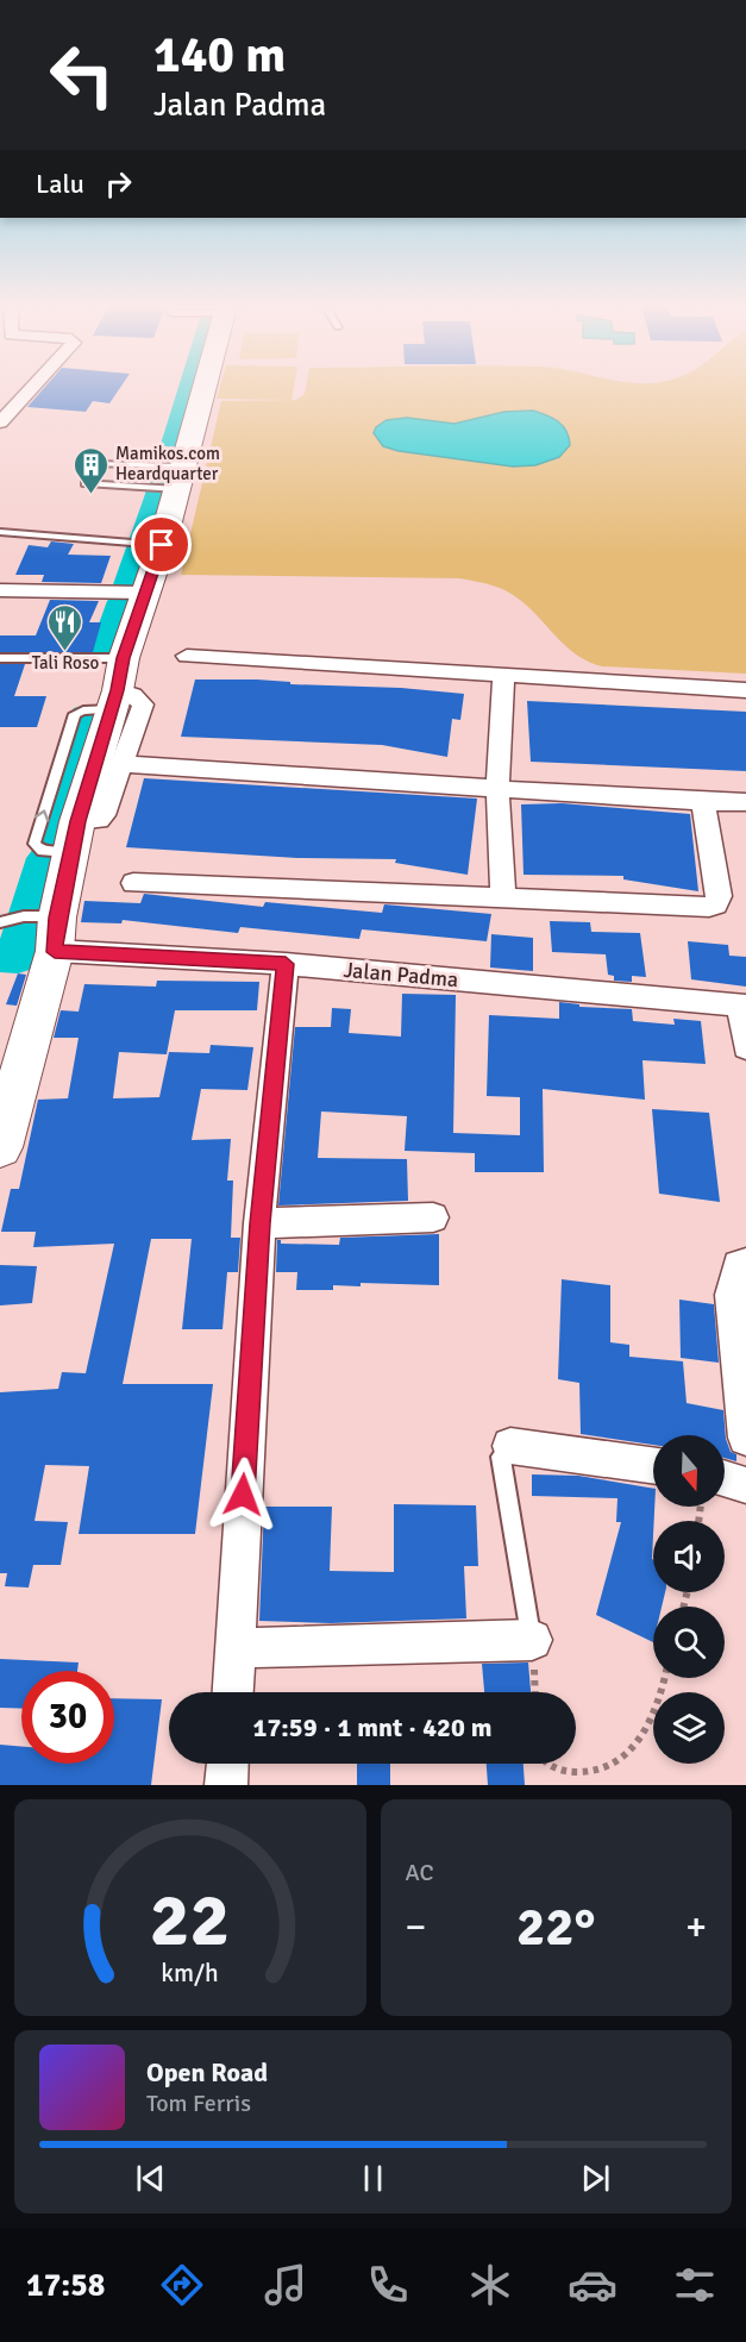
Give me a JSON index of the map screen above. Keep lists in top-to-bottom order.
{
  "streets": {
    "street": ["Jalan Padma"]
  },
  "places": {
    "building": ["Mamikos.com Heardquarter"],
    "restaurant": ["Tali Roso"]
  },
  "north": "bottom",
  "page": {
    "turn": ["140 m", "Jalan Padma"],
    "then": "Lalu",
    "limit": "30",
    "trip": "17:59 · 1 mnt · 420 m",
    "tile": "AC",
    "heat": ["−", "22°", "+"],
    "song": ["Open Road", "Tom Ferris"],
    "tabs": "17:58",
    "gauge": ["22", "km/h"]
  }
}
